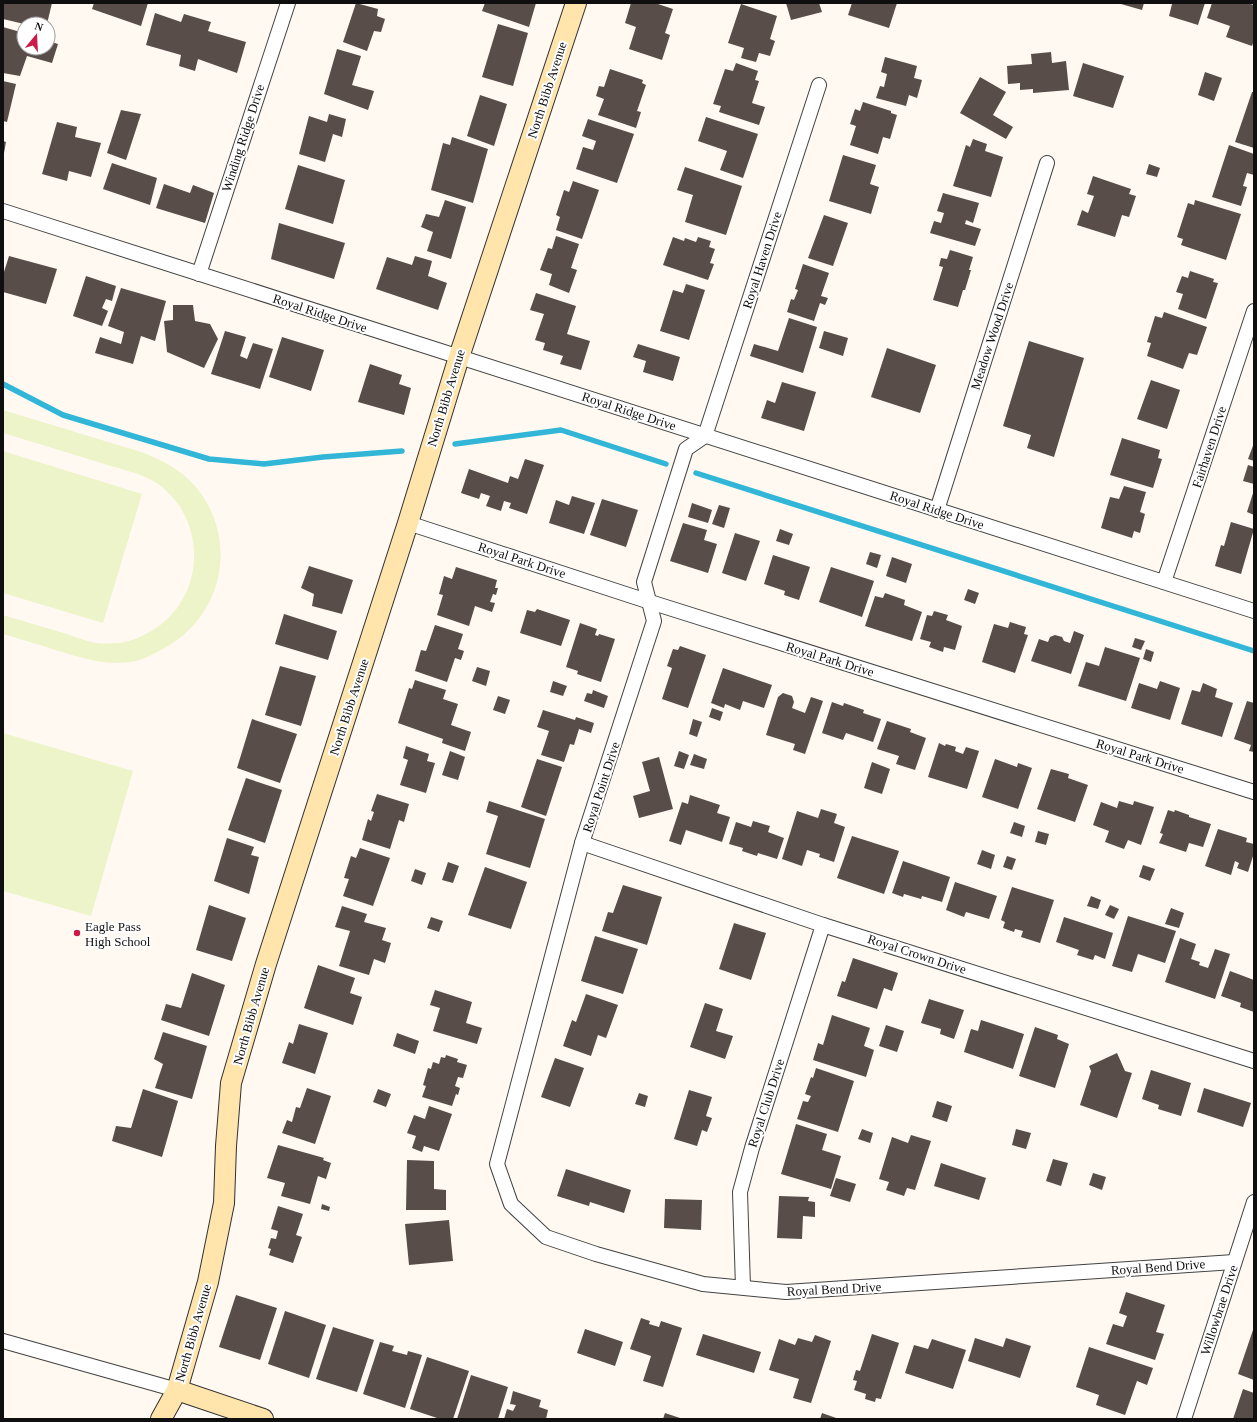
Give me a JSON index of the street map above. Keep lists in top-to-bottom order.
{
  "streets": {
    "main road": ["North Bibb Avenue"],
    "street": [
      "Winding Ridge Drive",
      "Royal Haven Drive",
      "Royal Ridge Drive",
      "Meadow Wood Drive",
      "Fairhaven Drive",
      "Royal Park Drive",
      "Royal Point Drive",
      "Royal Crown Drive",
      "Royal Club Drive",
      "Royal Bend Drive",
      "Willowbrae Drive"
    ]
  },
  "crossings": [
    ["North Bibb Avenue", "Royal Ridge Drive"],
    ["North Bibb Avenue", "Royal Park Drive"],
    ["Winding Ridge Drive", "Royal Ridge Drive"],
    ["Royal Haven Drive", "Royal Ridge Drive"],
    ["Royal Haven Drive", "Royal Point Drive"],
    ["Royal Ridge Drive", "Meadow Wood Drive"],
    ["Royal Ridge Drive", "Fairhaven Drive"],
    ["Royal Ridge Drive", "Royal Point Drive"],
    ["Royal Park Drive", "Royal Point Drive"],
    ["Royal Point Drive", "Royal Crown Drive"],
    ["Royal Point Drive", "Royal Bend Drive"],
    ["Royal Crown Drive", "Royal Club Drive"],
    ["Royal Club Drive", "Royal Bend Drive"],
    ["Royal Bend Drive", "Willowbrae Drive"]
  ],
  "places": ["Eagle Pass High School"],
  "north": "top"
}
